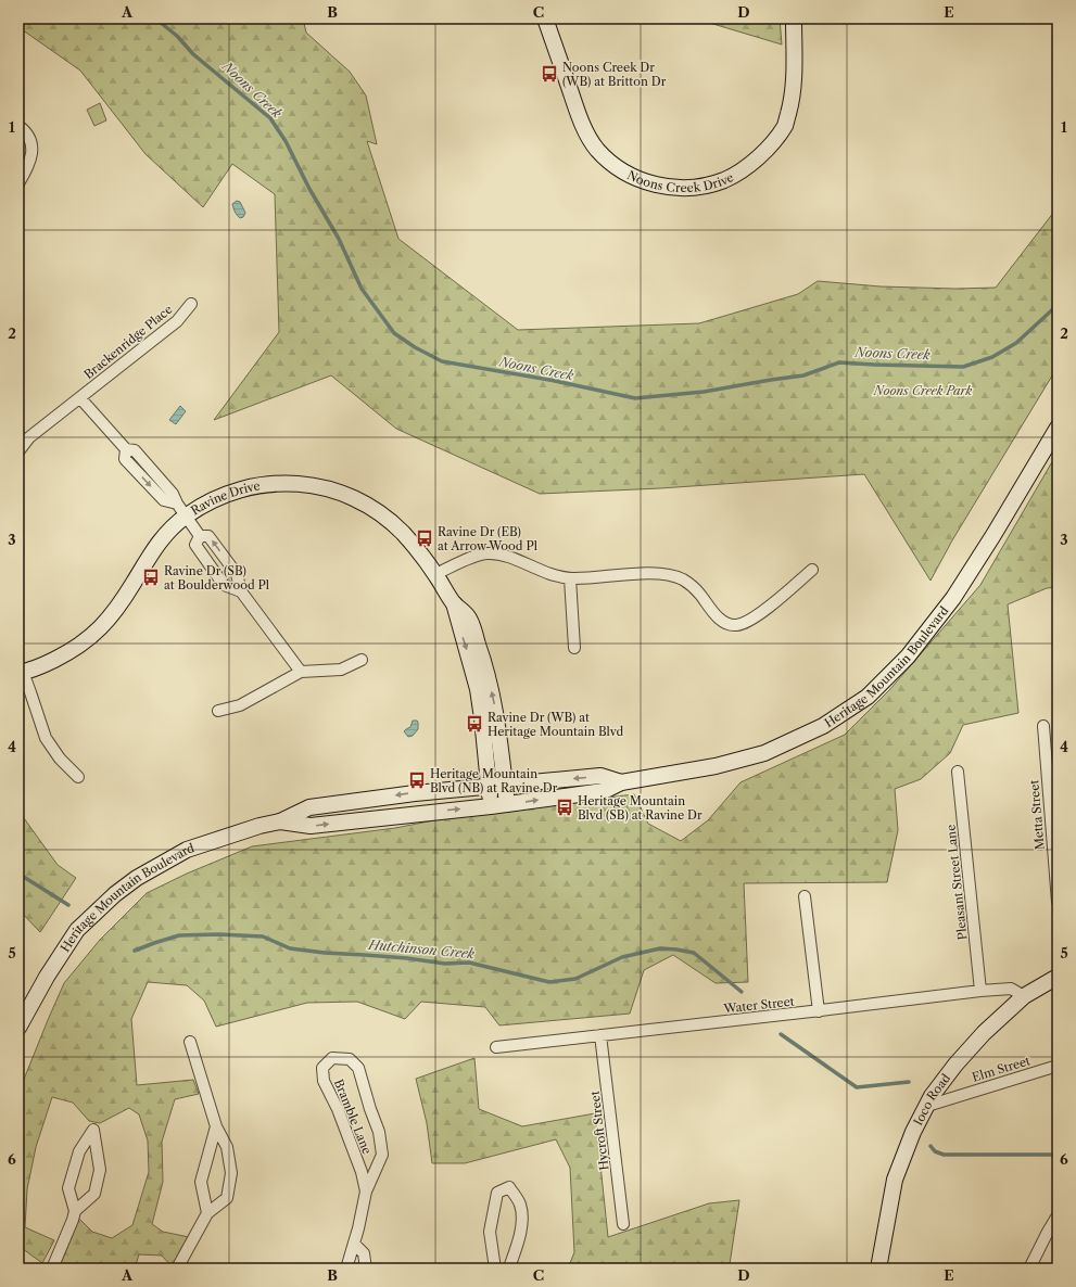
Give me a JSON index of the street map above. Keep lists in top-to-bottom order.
{
  "streets": {
    "main road": [
      "Noons Creek Drive",
      "Ravine Drive",
      "Heritage Mountain Boulevard",
      "Ioco Road"
    ],
    "street": [
      "Brackenridge Place",
      "Metta Street",
      "Pleasant Street Lane",
      "Water Street",
      "Elm Street",
      "Bramble Lane",
      "Hycroft Street"
    ]
  },
  "crossings": [
    ["Ravine Drive", "Heritage Mountain Boulevard"],
    ["Pleasant Street Lane", "Water Street"],
    ["Water Street", "Ioco Road"],
    ["Water Street", "Hycroft Street"],
    ["Elm Street", "Ioco Road"]
  ],
  "water": ["Noons Creek", "Hutchinson Creek"],
  "parks": ["Noons Creek Park"],
  "places": {
    "bus stop": [
      "Noons Creek Dr (WB) at Britton Dr",
      "Ravine Dr (EB) at Arrow Wood Pl",
      "Ravine Dr (SB) at Boulderwood Pl",
      "Ravine Dr (WB) at Heritage Mountain Blvd",
      "Heritage Mountain Blvd (NB) at Ravine Dr",
      "Heritage Mountain Blvd (SB) at Ravine Dr"
    ]
  },
  "grid": {
    "columns": [
      "A",
      "B",
      "C",
      "D",
      "E"
    ],
    "rows": [
      "1",
      "2",
      "3",
      "4",
      "5",
      "6"
    ]
  }
}
